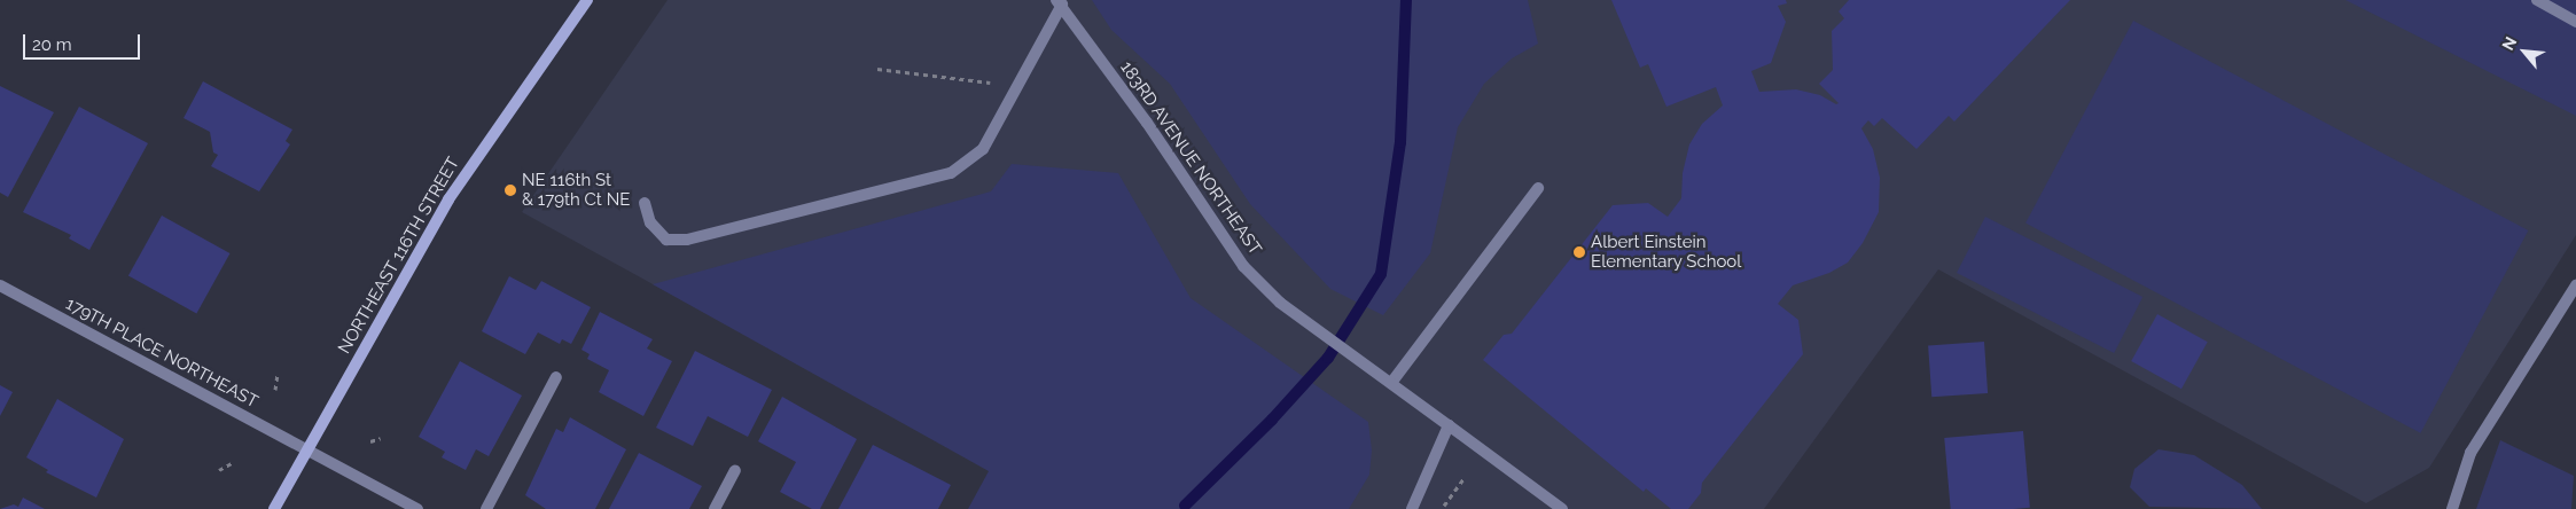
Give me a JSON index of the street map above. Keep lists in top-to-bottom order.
{
  "streets": {
    "street": ["183RD AVENUE NORTHEAST", "NORTHEAST 116TH STREET", "179TH PLACE NORTHEAST"]
  },
  "crossings": [
    ["NORTHEAST 116TH STREET", "179TH PLACE NORTHEAST"]
  ],
  "places": ["NE 116th St & 179th Ct NE", "Albert Einstein Elementary School"],
  "scale_bar": "20 m",
  "north": "top left"
}
